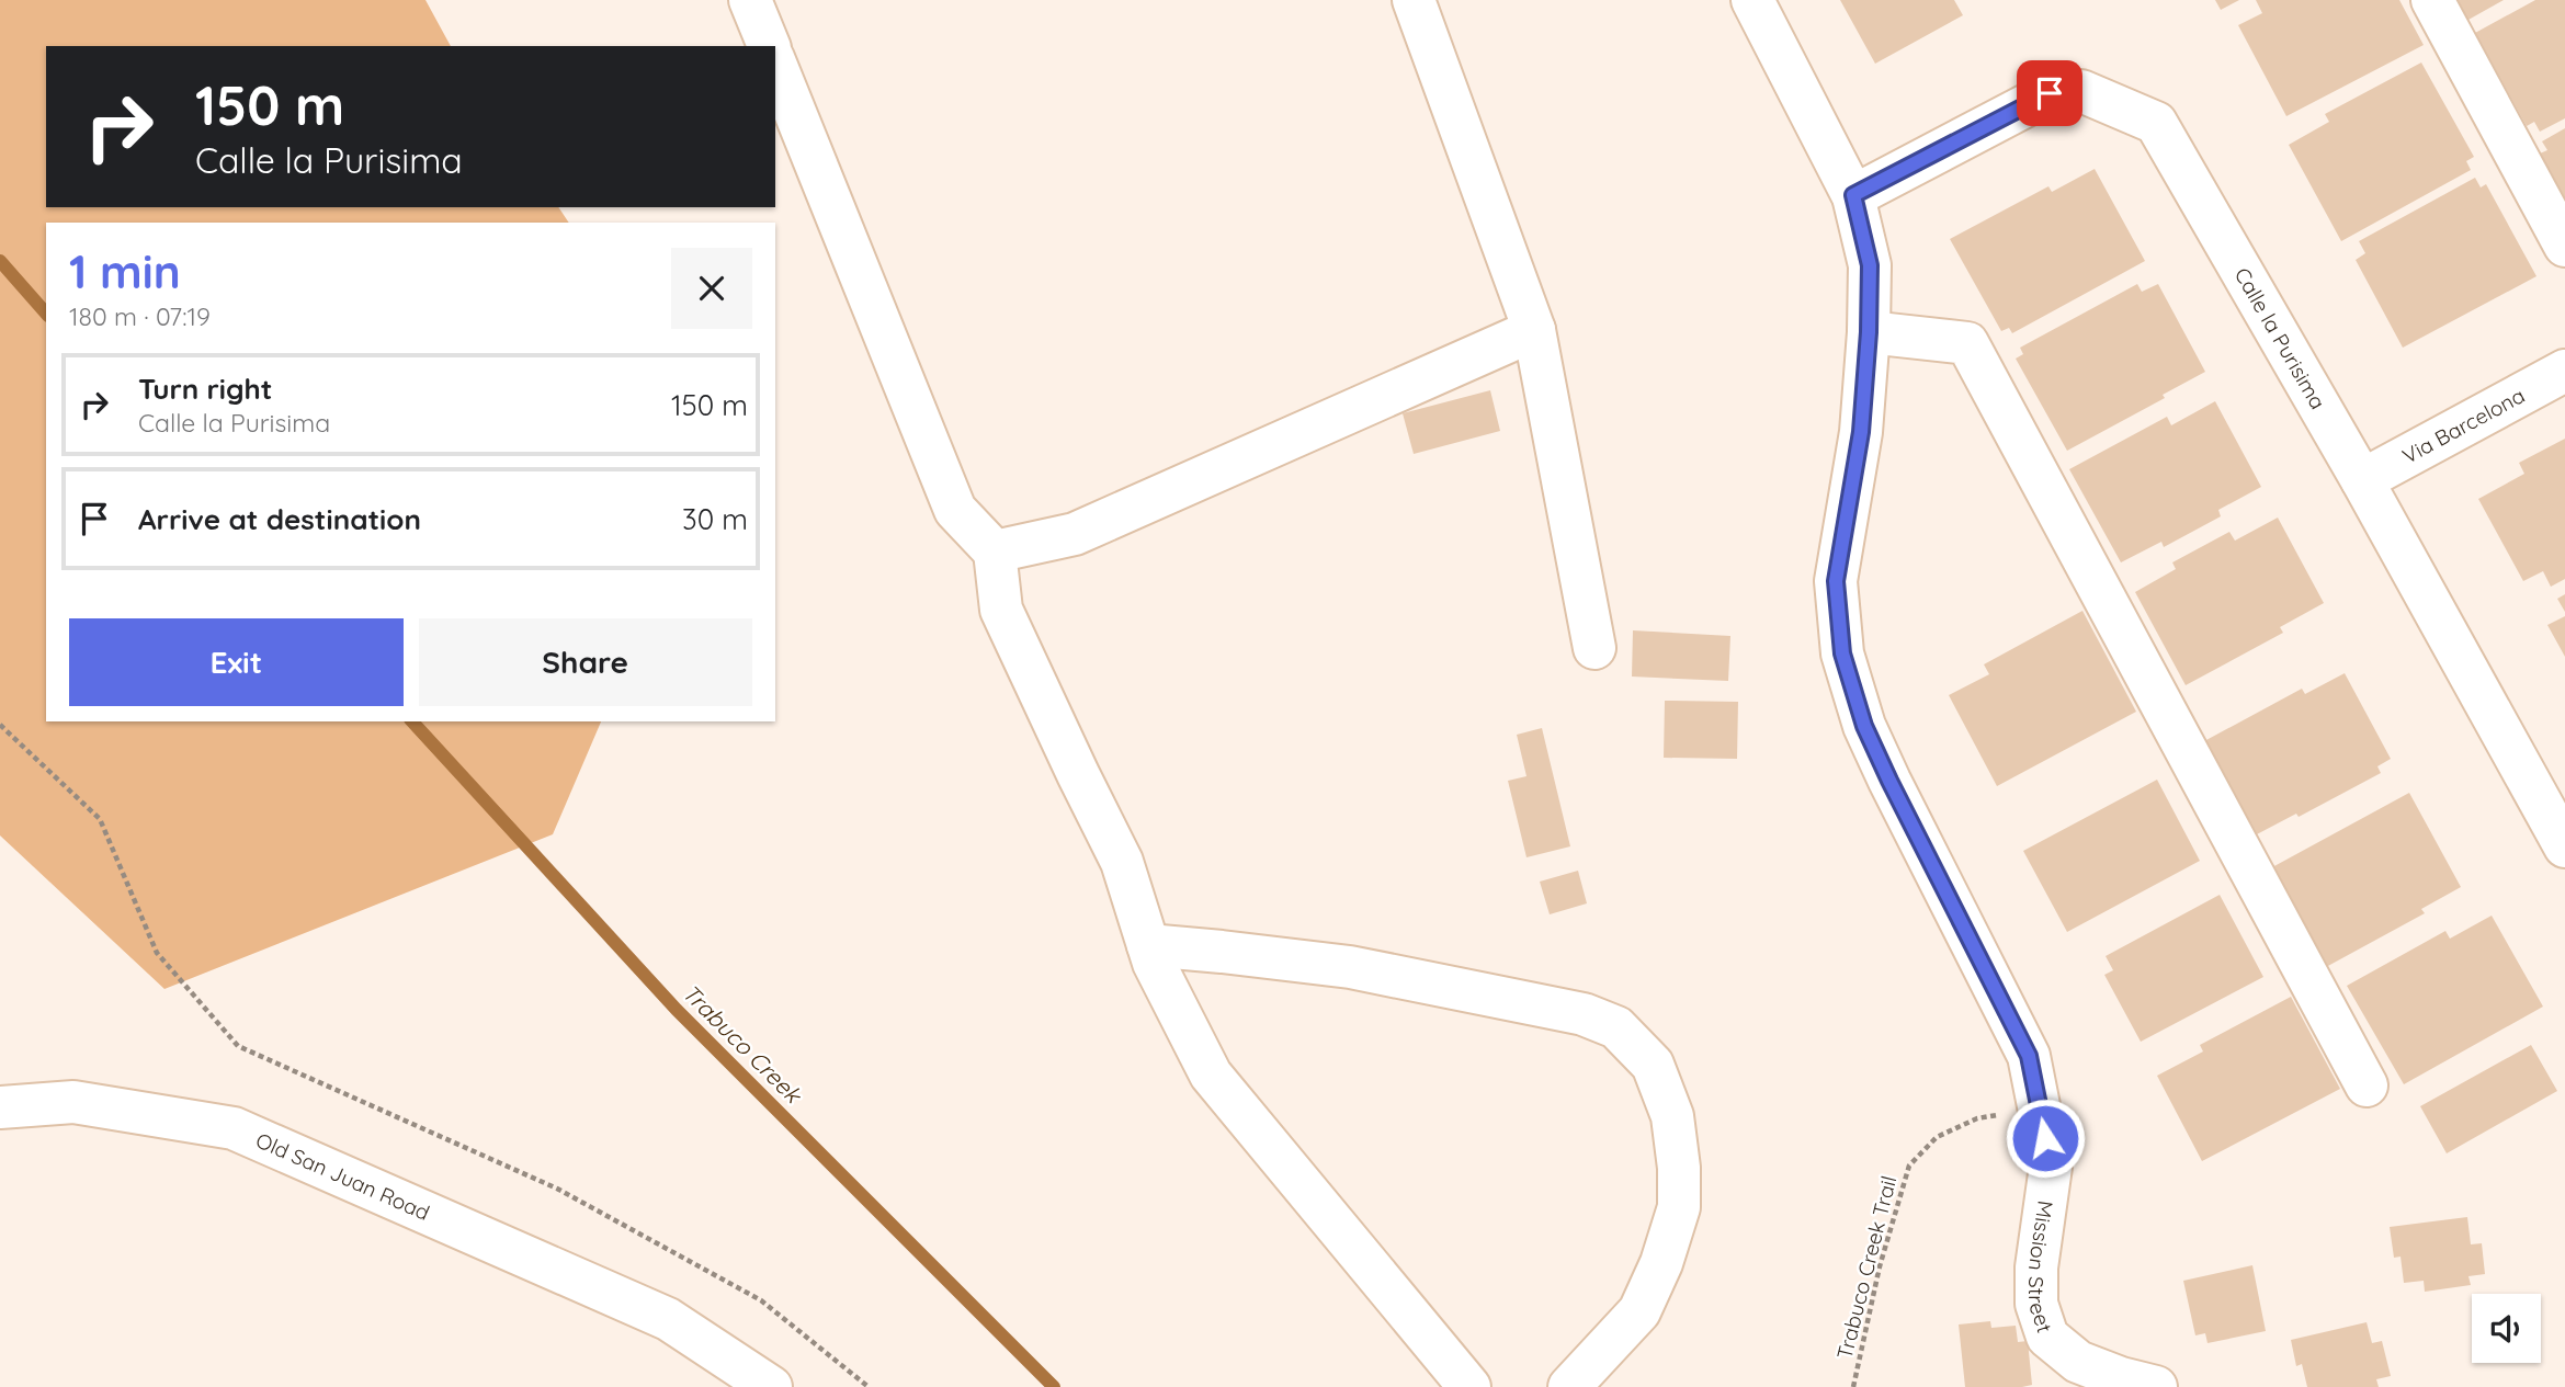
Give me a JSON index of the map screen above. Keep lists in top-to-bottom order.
{
  "streets": {
    "street": [
      "Calle la Purisima",
      "Via Barcelona",
      "Old San Juan Road",
      "Mission Street"
    ],
    "path": ["Trabuco Creek Trail"]
  },
  "crossings": [
    ["Calle la Purisima", "Via Barcelona"],
    ["Calle la Purisima", "Mission Street"],
    ["Mission Street", "Trabuco Creek Trail"]
  ],
  "water": ["Trabuco Creek"],
  "page": {
    "turn": ["150 m", "Calle la Purisima"],
    "heading": ["1 min", "180 m · 07:19"],
    "list": [
      {
        "name": "Turn right",
        "note": "Calle la Purisima",
        "value": "150 m"
      },
      {
        "name": "Arrive at destination",
        "value": "30 m"
      }
    ],
    "buttons": ["Exit", "Share"]
  }
}
